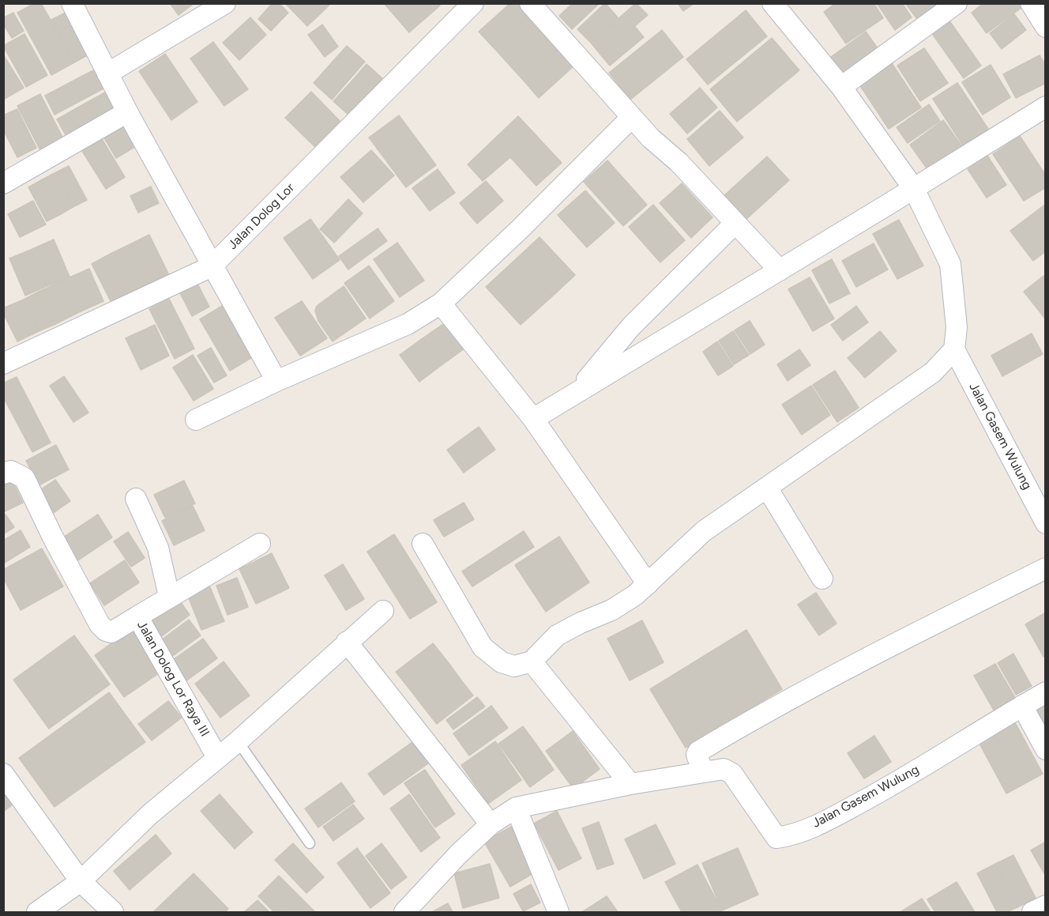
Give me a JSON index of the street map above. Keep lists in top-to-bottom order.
{
  "streets": {
    "street": ["Jalan Dolog Lor", "Jalan Gasem Wulung", "Jalan Dolog Lor Raya III"]
  }
}
